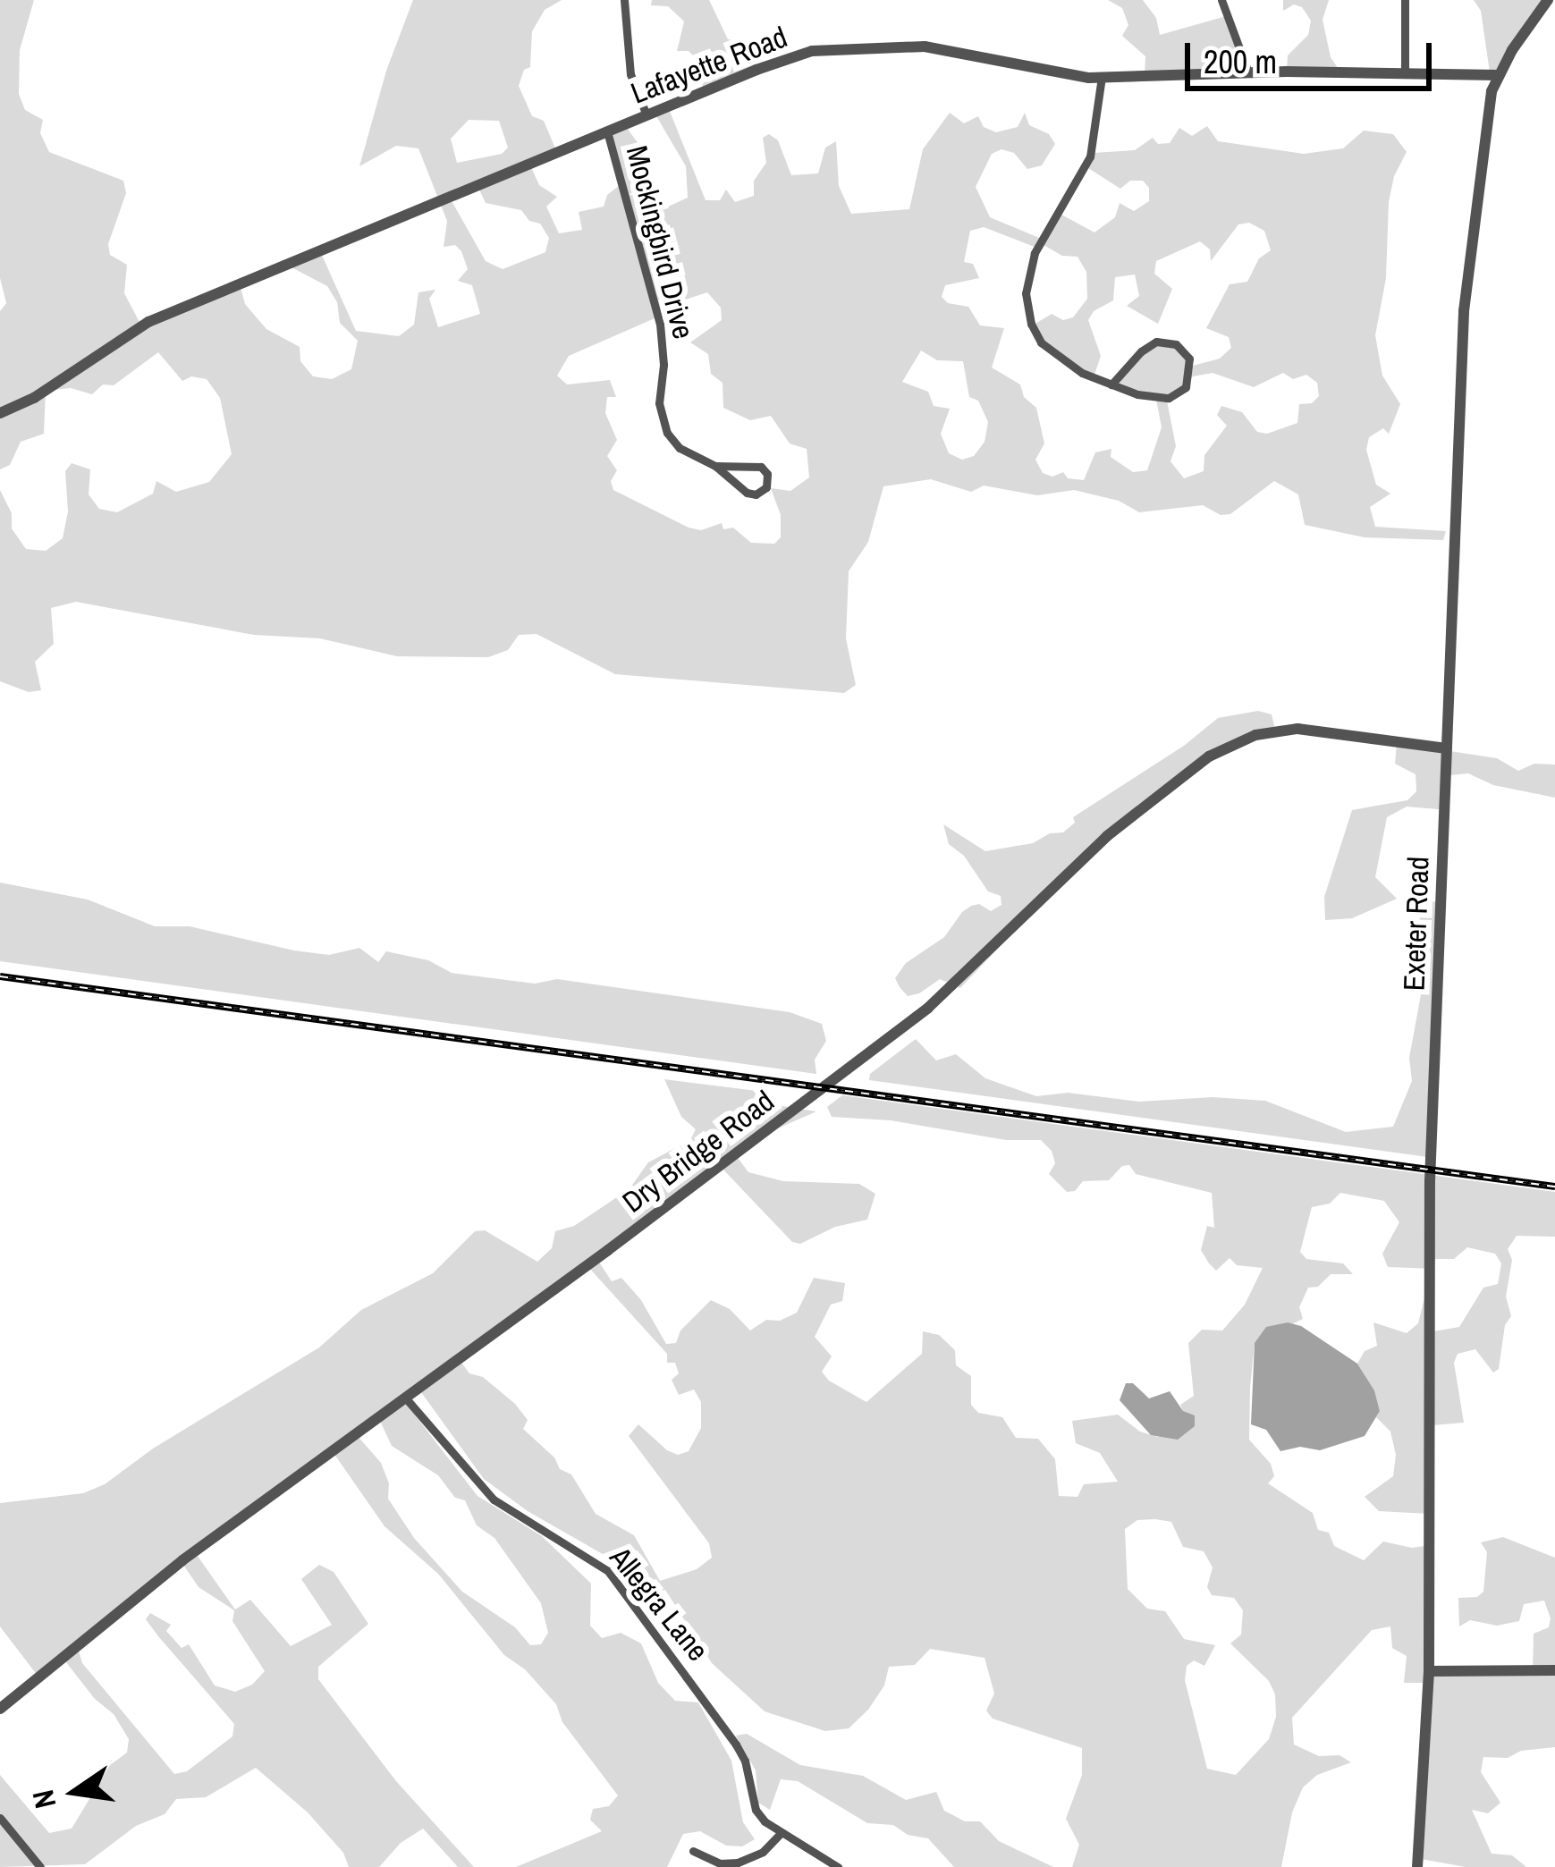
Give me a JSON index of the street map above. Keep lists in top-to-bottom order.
{
  "streets": {
    "street": [
      "Lafayette Road",
      "Mockingbird Drive",
      "Exeter Road",
      "Dry Bridge Road",
      "Allegra Lane"
    ]
  },
  "crossings": [
    ["Lafayette Road", "Mockingbird Drive"],
    ["Lafayette Road", "Exeter Road"],
    ["Exeter Road", "Dry Bridge Road"],
    ["Dry Bridge Road", "Allegra Lane"]
  ],
  "scale_bar": "200 m",
  "north": "left"
}
